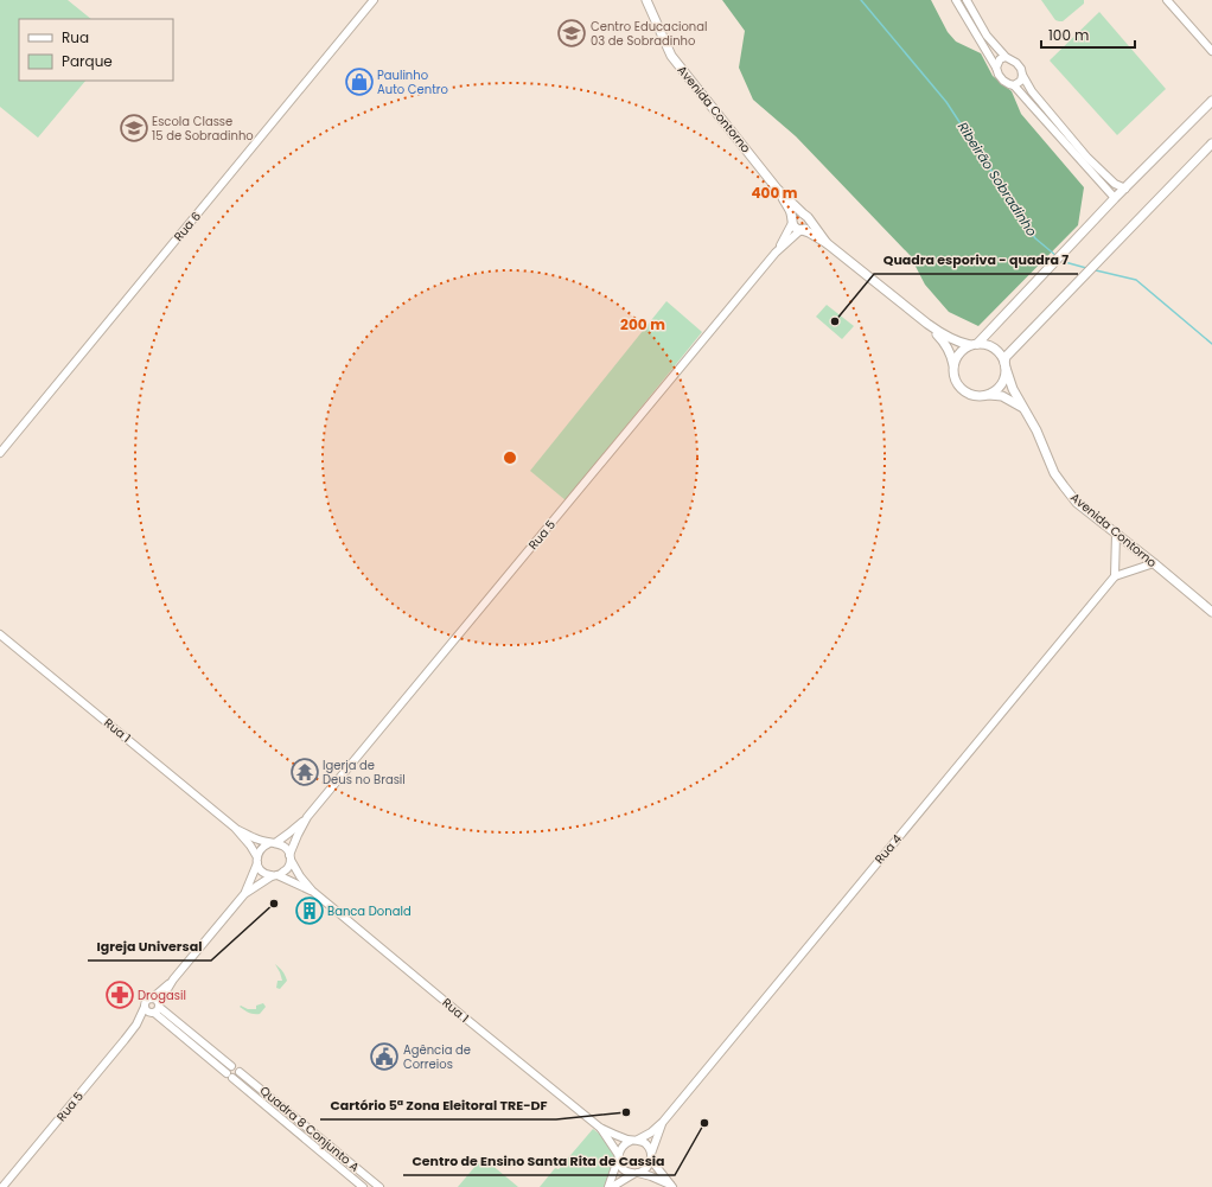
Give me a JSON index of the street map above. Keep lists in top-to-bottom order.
{
  "streets": {
    "main road": ["Avenida Contorno"],
    "street": [
      "Rua 6",
      "Rua 5",
      "Rua 1",
      "Rua 4",
      "Quadra 8 Conjunto A"
    ]
  },
  "crossings": [
    ["Avenida Contorno", "Rua 5"]
  ],
  "water": ["Ribeirão Sobradinho"],
  "places": {
    "school or university": ["Centro Educacional 03 de Sobradinho", "Escola Classe 15 de Sobradinho"],
    "shop": ["Paulinho Auto Centro"],
    "other": [
      "Quadra esporiva - quadra 7",
      "Igreja Universal",
      "Cartório 5ª Zona Eleitoral TRE-DF",
      "Centro de Ensino Santa Rita de Cassia"
    ],
    "temple": ["Igerja de Deus no Brasil"],
    "building": ["Banca Donald"],
    "pharmacy": ["Drogasil"],
    "public building": ["Agência de Correios"]
  },
  "legend": ["Rua", "Parque"],
  "scale_bar": "100 m",
  "rings": ["400 m", "200 m"]
}
